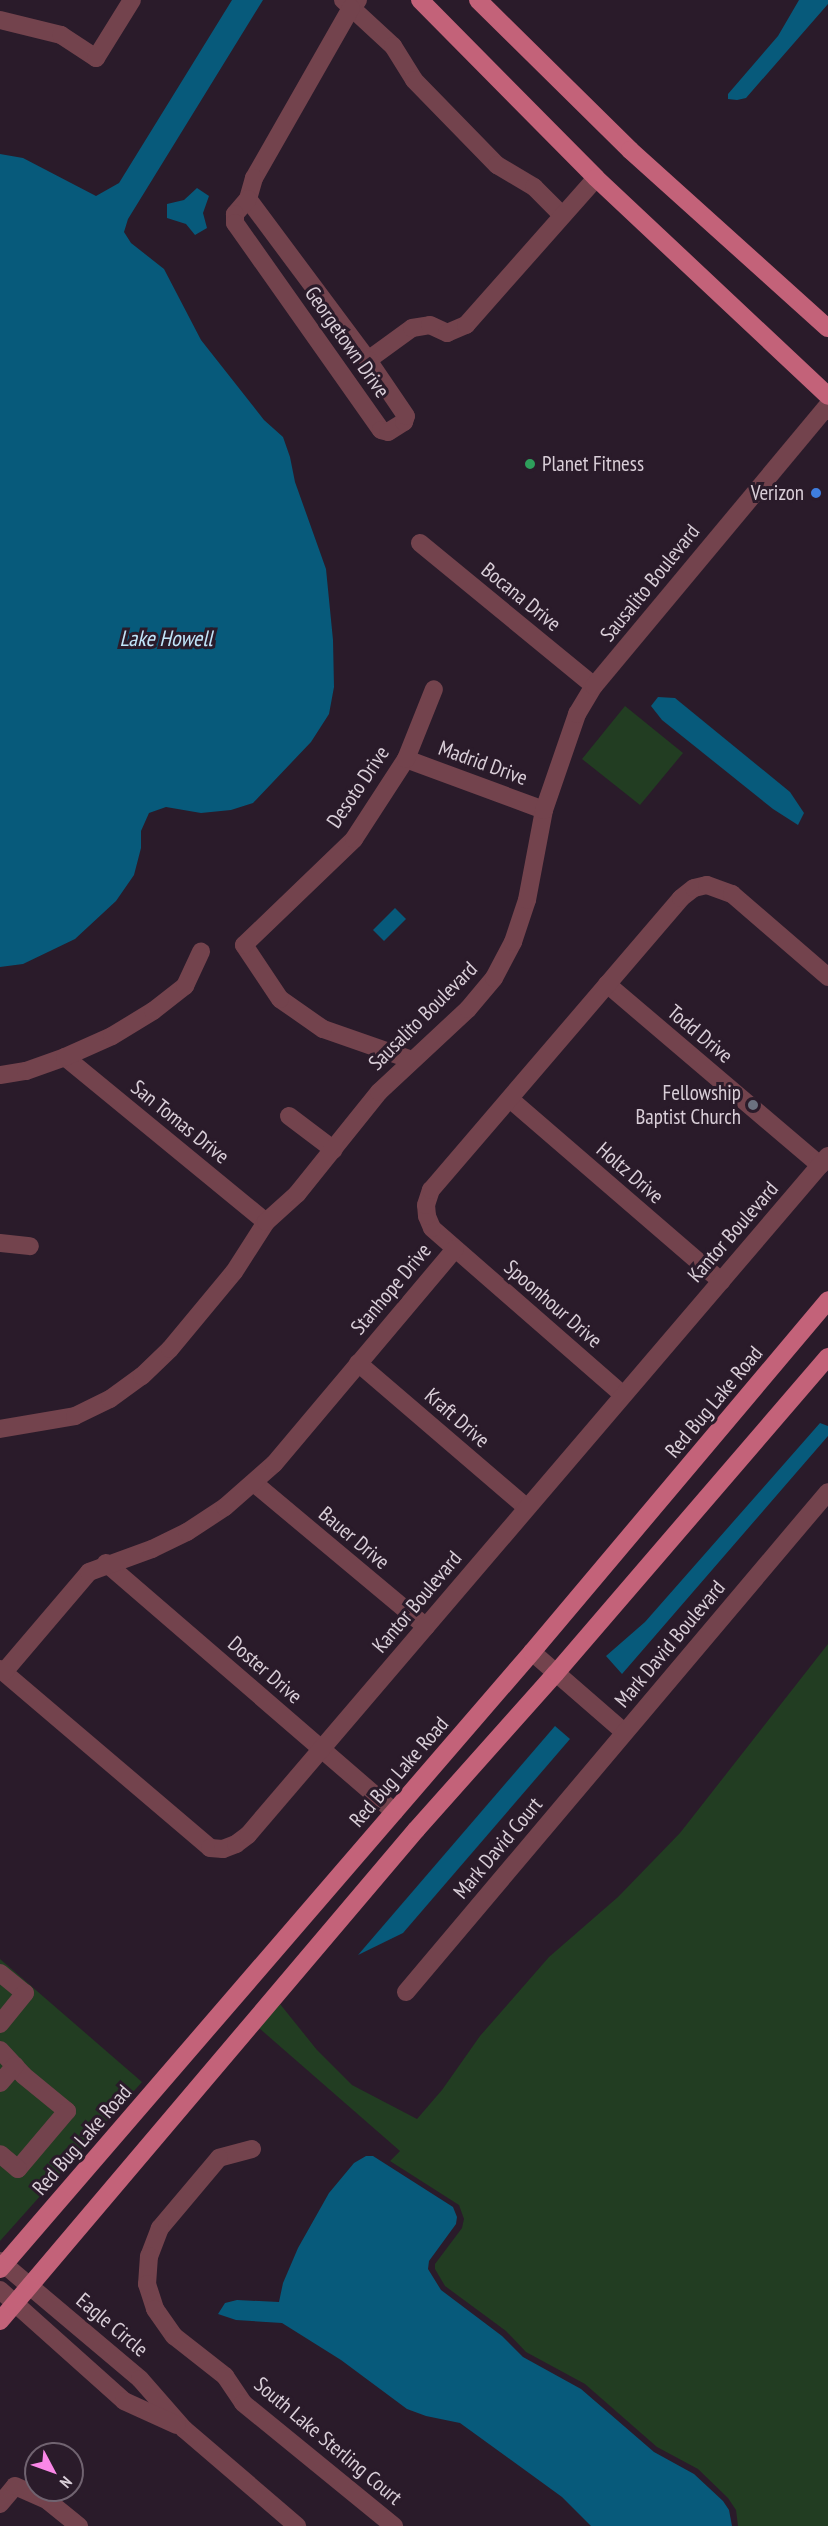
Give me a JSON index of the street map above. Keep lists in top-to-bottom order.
{
  "streets": {
    "main road": ["Red Bug Lake Road"],
    "street": [
      "Georgetown Drive",
      "Sausalito Boulevard",
      "Bocana Drive",
      "Madrid Drive",
      "Desoto Drive",
      "Todd Drive",
      "San Tomas Drive",
      "Holtz Drive",
      "Kantor Boulevard",
      "Stanhope Drive",
      "Spoonhour Drive",
      "Kraft Drive",
      "Bauer Drive",
      "Mark David Boulevard",
      "Doster Drive",
      "Mark David Court",
      "Eagle Circle",
      "South Lake Sterling Court"
    ]
  },
  "crossings": [
    ["Sausalito Boulevard", "Bocana Drive"],
    ["Sausalito Boulevard", "Madrid Drive"],
    ["Sausalito Boulevard", "Desoto Drive"],
    ["Sausalito Boulevard", "San Tomas Drive"],
    ["Madrid Drive", "Desoto Drive"],
    ["Todd Drive", "Kantor Boulevard"],
    ["Todd Drive", "Stanhope Drive"],
    ["Holtz Drive", "Kantor Boulevard"],
    ["Holtz Drive", "Stanhope Drive"],
    ["Kantor Boulevard", "Stanhope Drive"],
    ["Kantor Boulevard", "Spoonhour Drive"],
    ["Kantor Boulevard", "Kraft Drive"],
    ["Kantor Boulevard", "Bauer Drive"],
    ["Kantor Boulevard", "Doster Drive"],
    ["Stanhope Drive", "Spoonhour Drive"],
    ["Stanhope Drive", "Kraft Drive"],
    ["Stanhope Drive", "Bauer Drive"],
    ["Stanhope Drive", "Doster Drive"],
    ["Red Bug Lake Road", "Mark David Boulevard"],
    ["Red Bug Lake Road", "Doster Drive"],
    ["Red Bug Lake Road", "Eagle Circle"],
    ["Mark David Boulevard", "Mark David Court"]
  ],
  "water": ["Lake Howell"],
  "places": ["Planet Fitness", "Verizon", "Fellowship Baptist Church"],
  "north": "bottom right"
}
